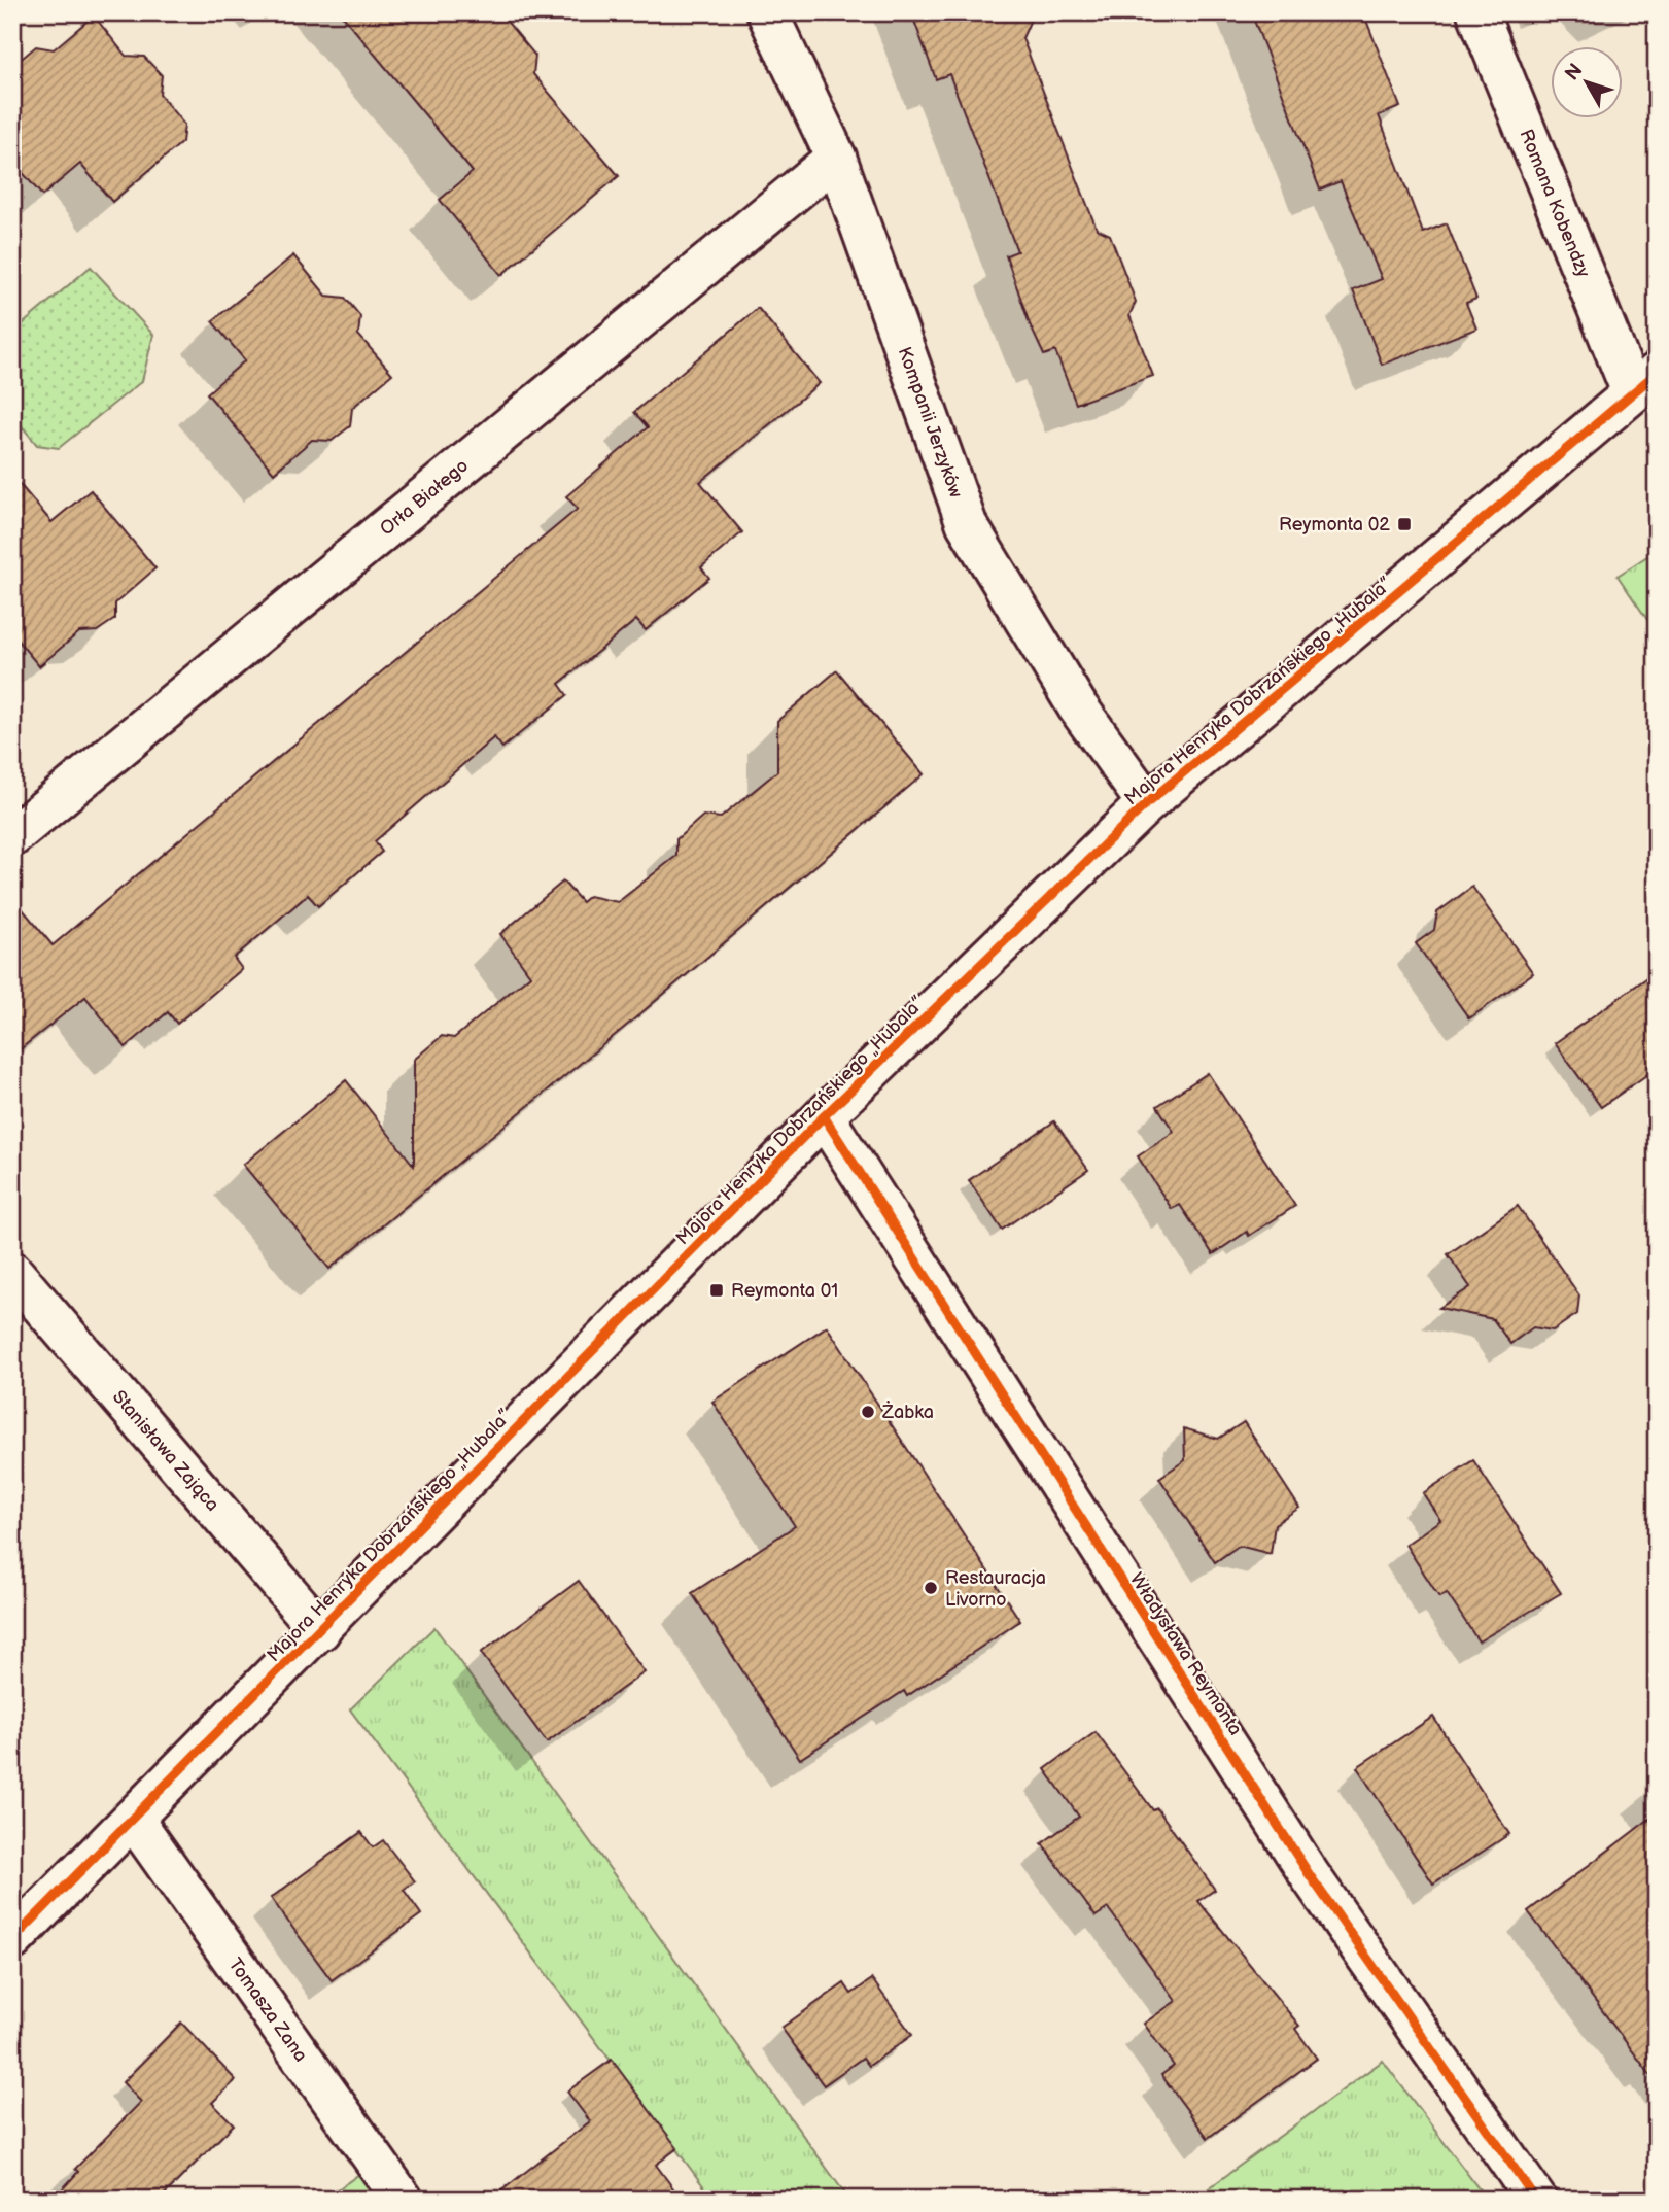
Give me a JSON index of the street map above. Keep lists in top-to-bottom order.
{
  "streets": {
    "street": [
      "Romana Kobendzy",
      "Kompanii Jerzyków",
      "Orła Białego",
      "Majora Henryka Dobrzańskiego „Hubala”",
      "Stanisława Zająca",
      "Władysława Reymonta",
      "Tomasza Zana"
    ]
  },
  "crossings": [
    ["Romana Kobendzy", "Majora Henryka Dobrzańskiego „Hubala”"],
    ["Kompanii Jerzyków", "Orła Białego"],
    ["Kompanii Jerzyków", "Majora Henryka Dobrzańskiego „Hubala”"],
    ["Majora Henryka Dobrzańskiego „Hubala”", "Stanisława Zająca"],
    ["Majora Henryka Dobrzańskiego „Hubala”", "Władysława Reymonta"],
    ["Majora Henryka Dobrzańskiego „Hubala”", "Tomasza Zana"]
  ],
  "places": {
    "transit": ["Reymonta 02", "Reymonta 01"],
    "other": ["Żabka", "Restauracja Livorno"]
  },
  "north": "top left"
}
